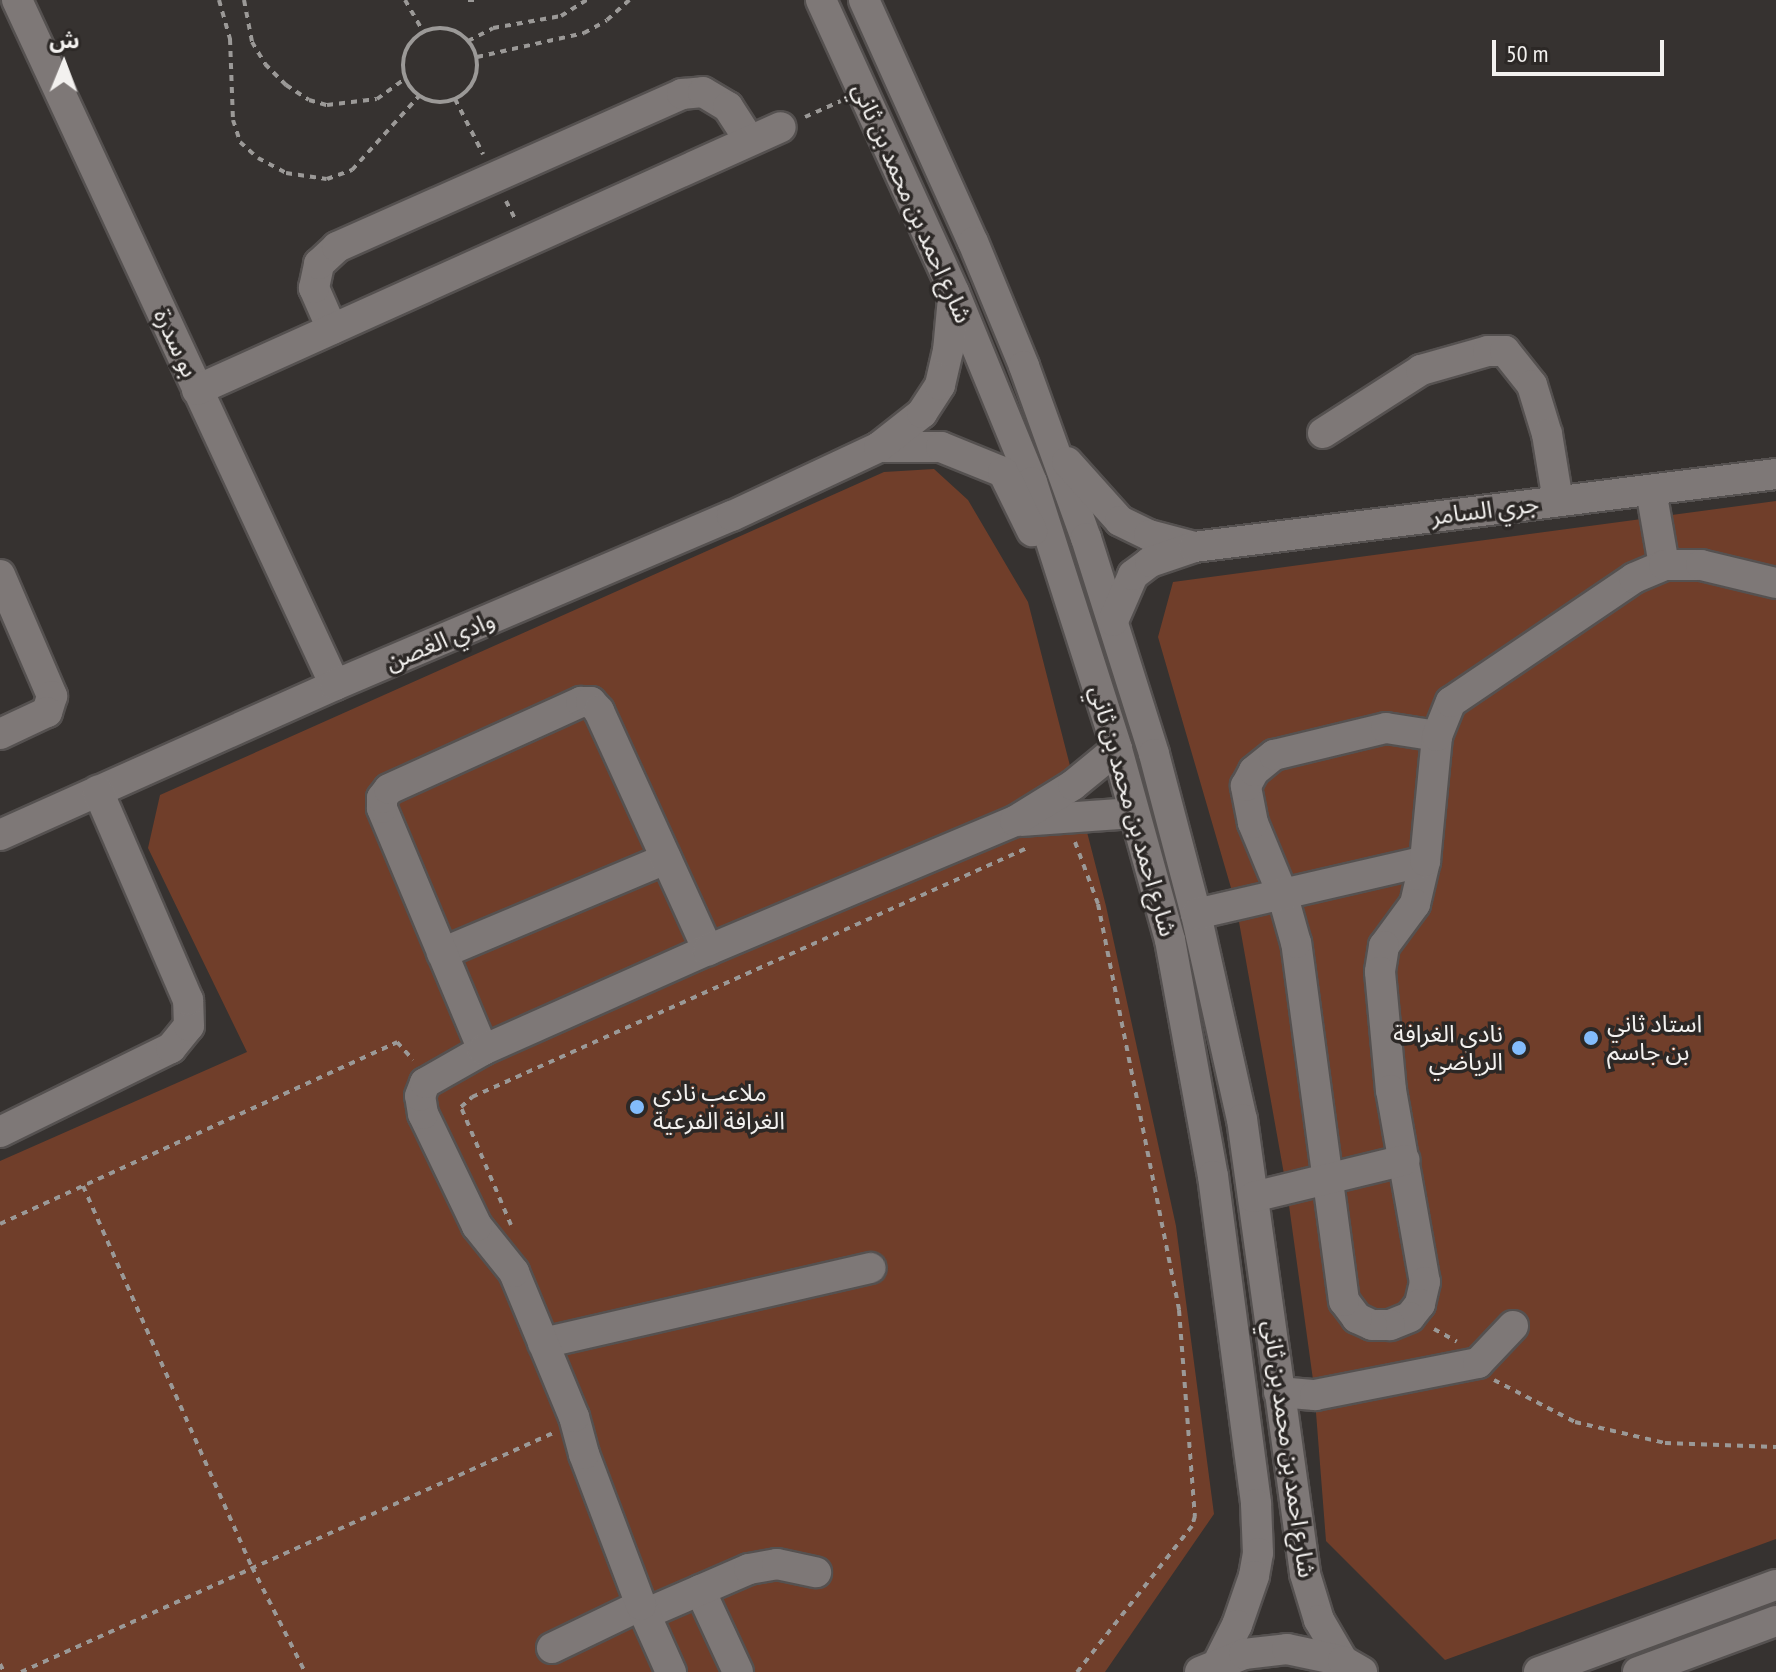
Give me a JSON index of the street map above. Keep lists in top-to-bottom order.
{
  "streets": {
    "street": [
      "شارع احمد بن محمد بن ثاني",
      "بو سدرة",
      "جري السامر",
      "وادي الغصن"
    ]
  },
  "crossings": [
    ["شارع احمد بن محمد بن ثاني", "جري السامر"],
    ["شارع احمد بن محمد بن ثاني", "وادي الغصن"],
    ["بو سدرة", "وادي الغصن"]
  ],
  "places": ["استاد ثاني بن جاسم", "نادي الغرافة الرياضي", "ملاعب نادي الغرافة الفرعية"],
  "scale_bar": "50 m",
  "north": "top"
}
